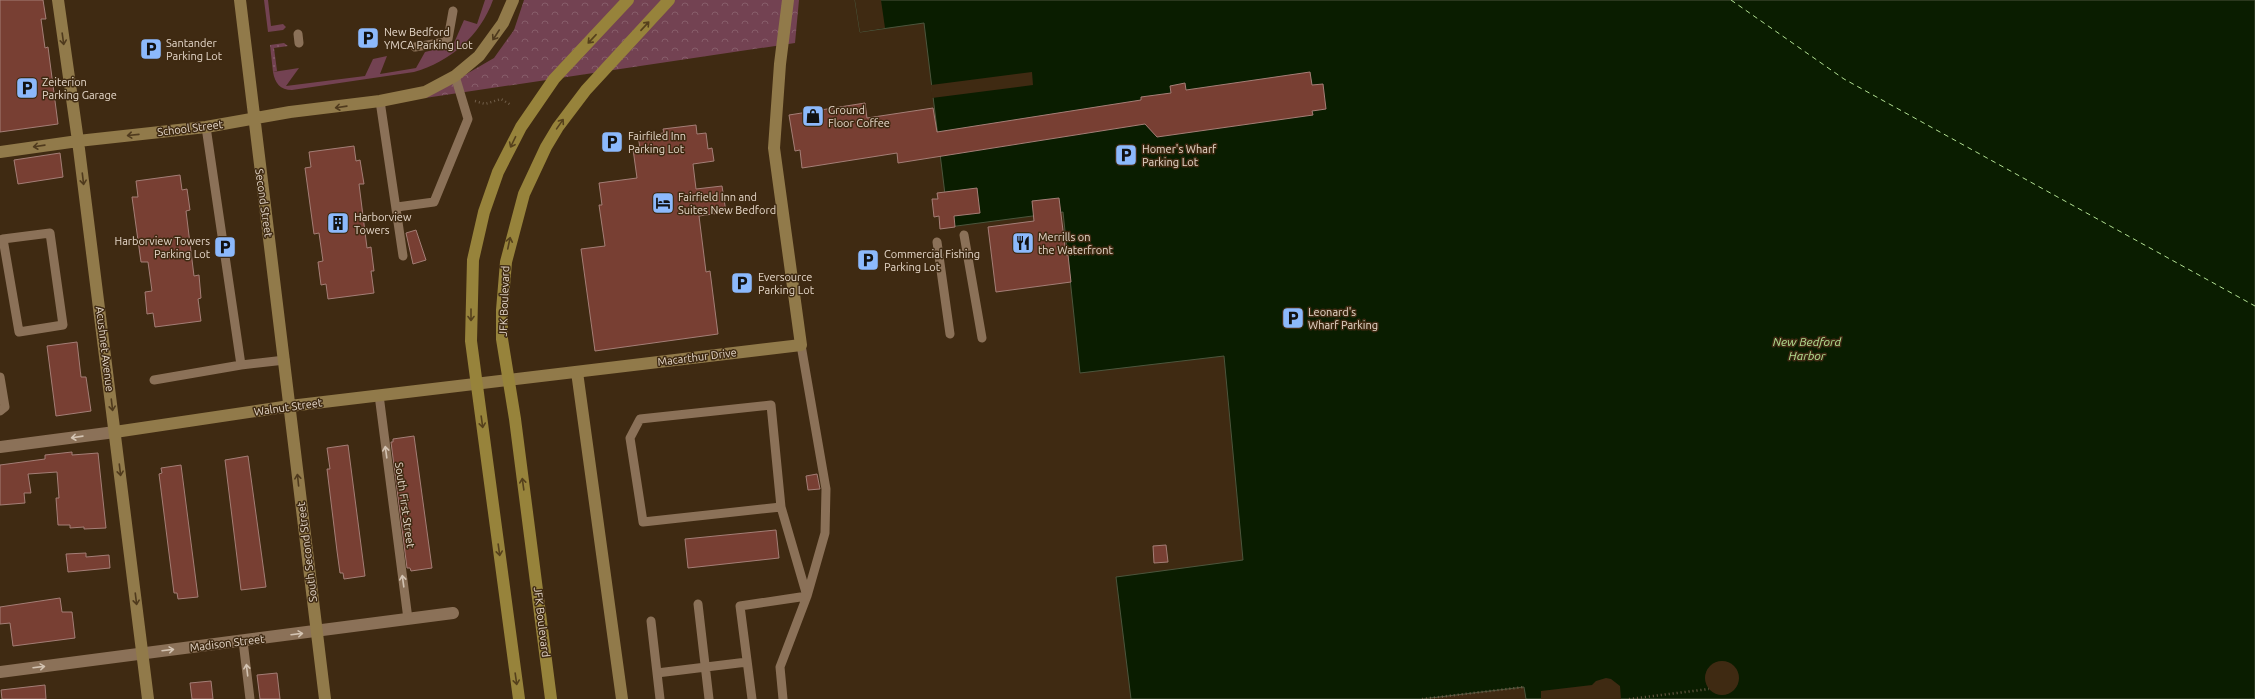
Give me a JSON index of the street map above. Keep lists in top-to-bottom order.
{
  "streets": {
    "main road": ["JFK Boulevard"],
    "street": [
      "School Street",
      "Second Street",
      "Acushnet Avenue",
      "Macarthur Drive",
      "Walnut Street",
      "South Second Street",
      "Madison Street"
    ],
    "lane": ["South First Street"]
  },
  "crossings": [
    ["School Street", "Second Street"],
    ["School Street", "Acushnet Avenue"],
    ["Second Street", "Walnut Street"],
    ["Second Street", "South Second Street"],
    ["JFK Boulevard", "Walnut Street"],
    ["Acushnet Avenue", "Walnut Street"],
    ["Acushnet Avenue", "Madison Street"],
    ["Macarthur Drive", "Walnut Street"],
    ["Walnut Street", "South First Street"],
    ["Walnut Street", "South Second Street"],
    ["South First Street", "Madison Street"],
    ["South Second Street", "Madison Street"]
  ],
  "one_way": [
    "School Street",
    "Acushnet Avenue",
    "South First Street",
    "South Second Street",
    "Madison Street"
  ],
  "water": ["New Bedford Harbor"],
  "places": {
    "parking": [
      "New Bedford YMCA Parking Lot",
      "Santander Parking Lot",
      "Zeiterion Parking Garage",
      "Fairfiled Inn Parking Lot",
      "Homer's Wharf Parking Lot",
      "Harborview Towers Parking Lot",
      "Commercial Fishing Parking Lot",
      "Eversource Parking Lot",
      "Leonard's Wharf Parking"
    ],
    "shop": ["Ground Floor Coffee"],
    "hotel": ["Fairfield Inn and Suites New Bedford"],
    "building": ["Harborview Towers"],
    "restaurant": ["Merrills on the Waterfront"]
  }
}
